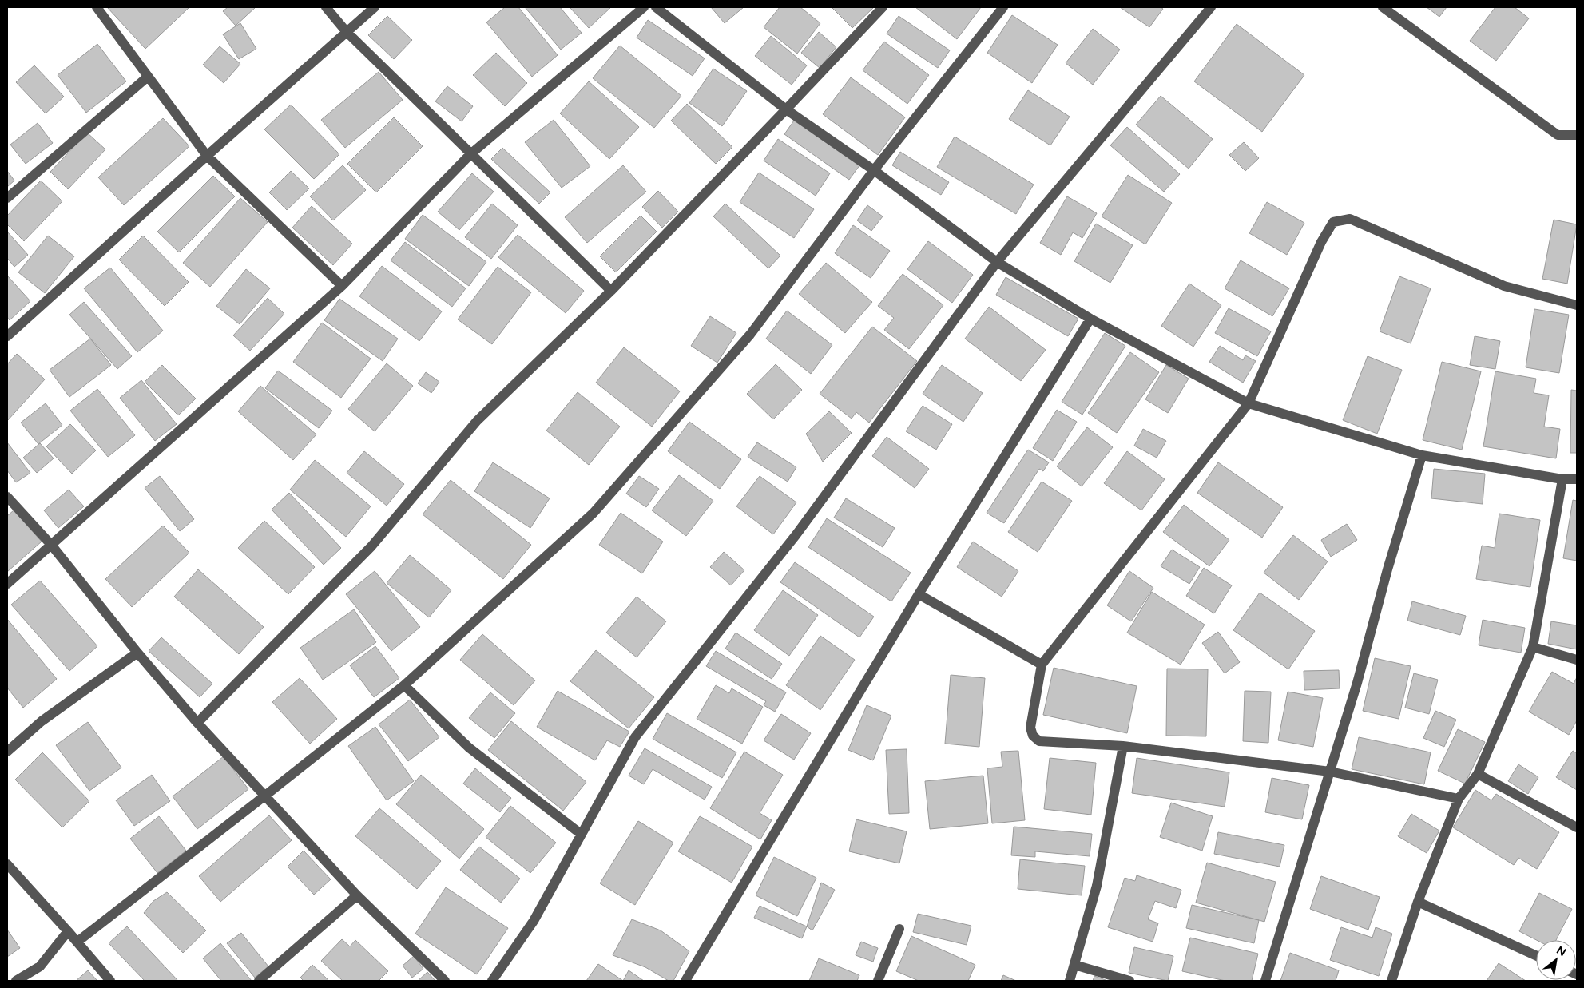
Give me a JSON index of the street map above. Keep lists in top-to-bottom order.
{
  "north": "top right"
}
